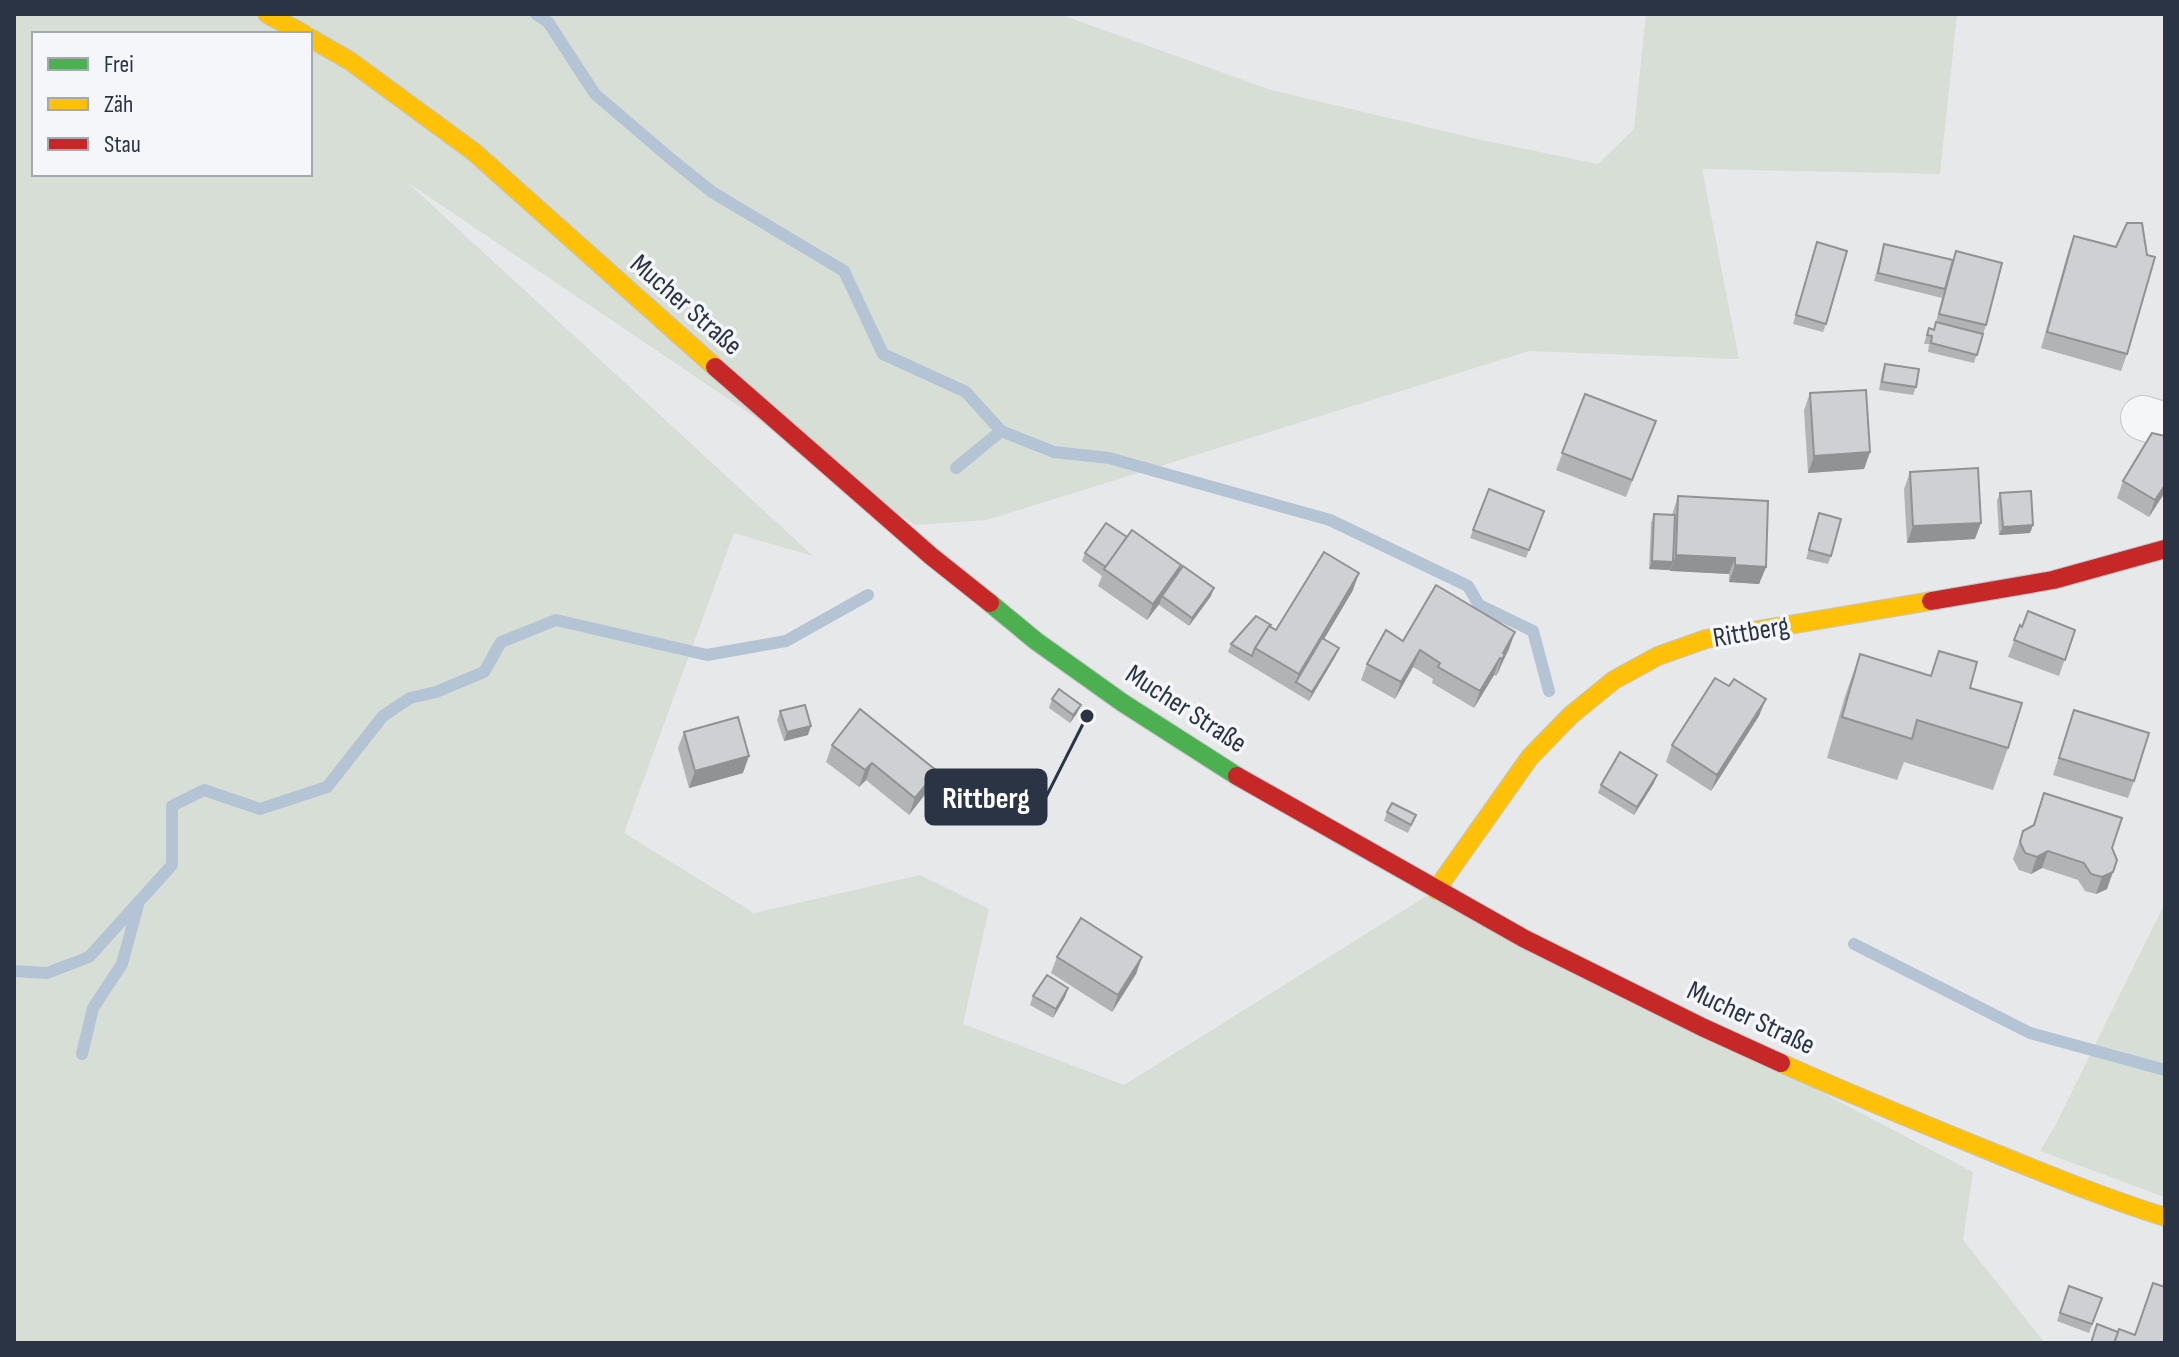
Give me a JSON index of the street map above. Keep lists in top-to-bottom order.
{
  "streets": {
    "main road": ["Mucher Straße", "Rittberg"]
  },
  "crossings": [
    ["Mucher Straße", "Rittberg"]
  ],
  "places": ["Rittberg"],
  "legend": ["Frei", "Zäh", "Stau"]
}
